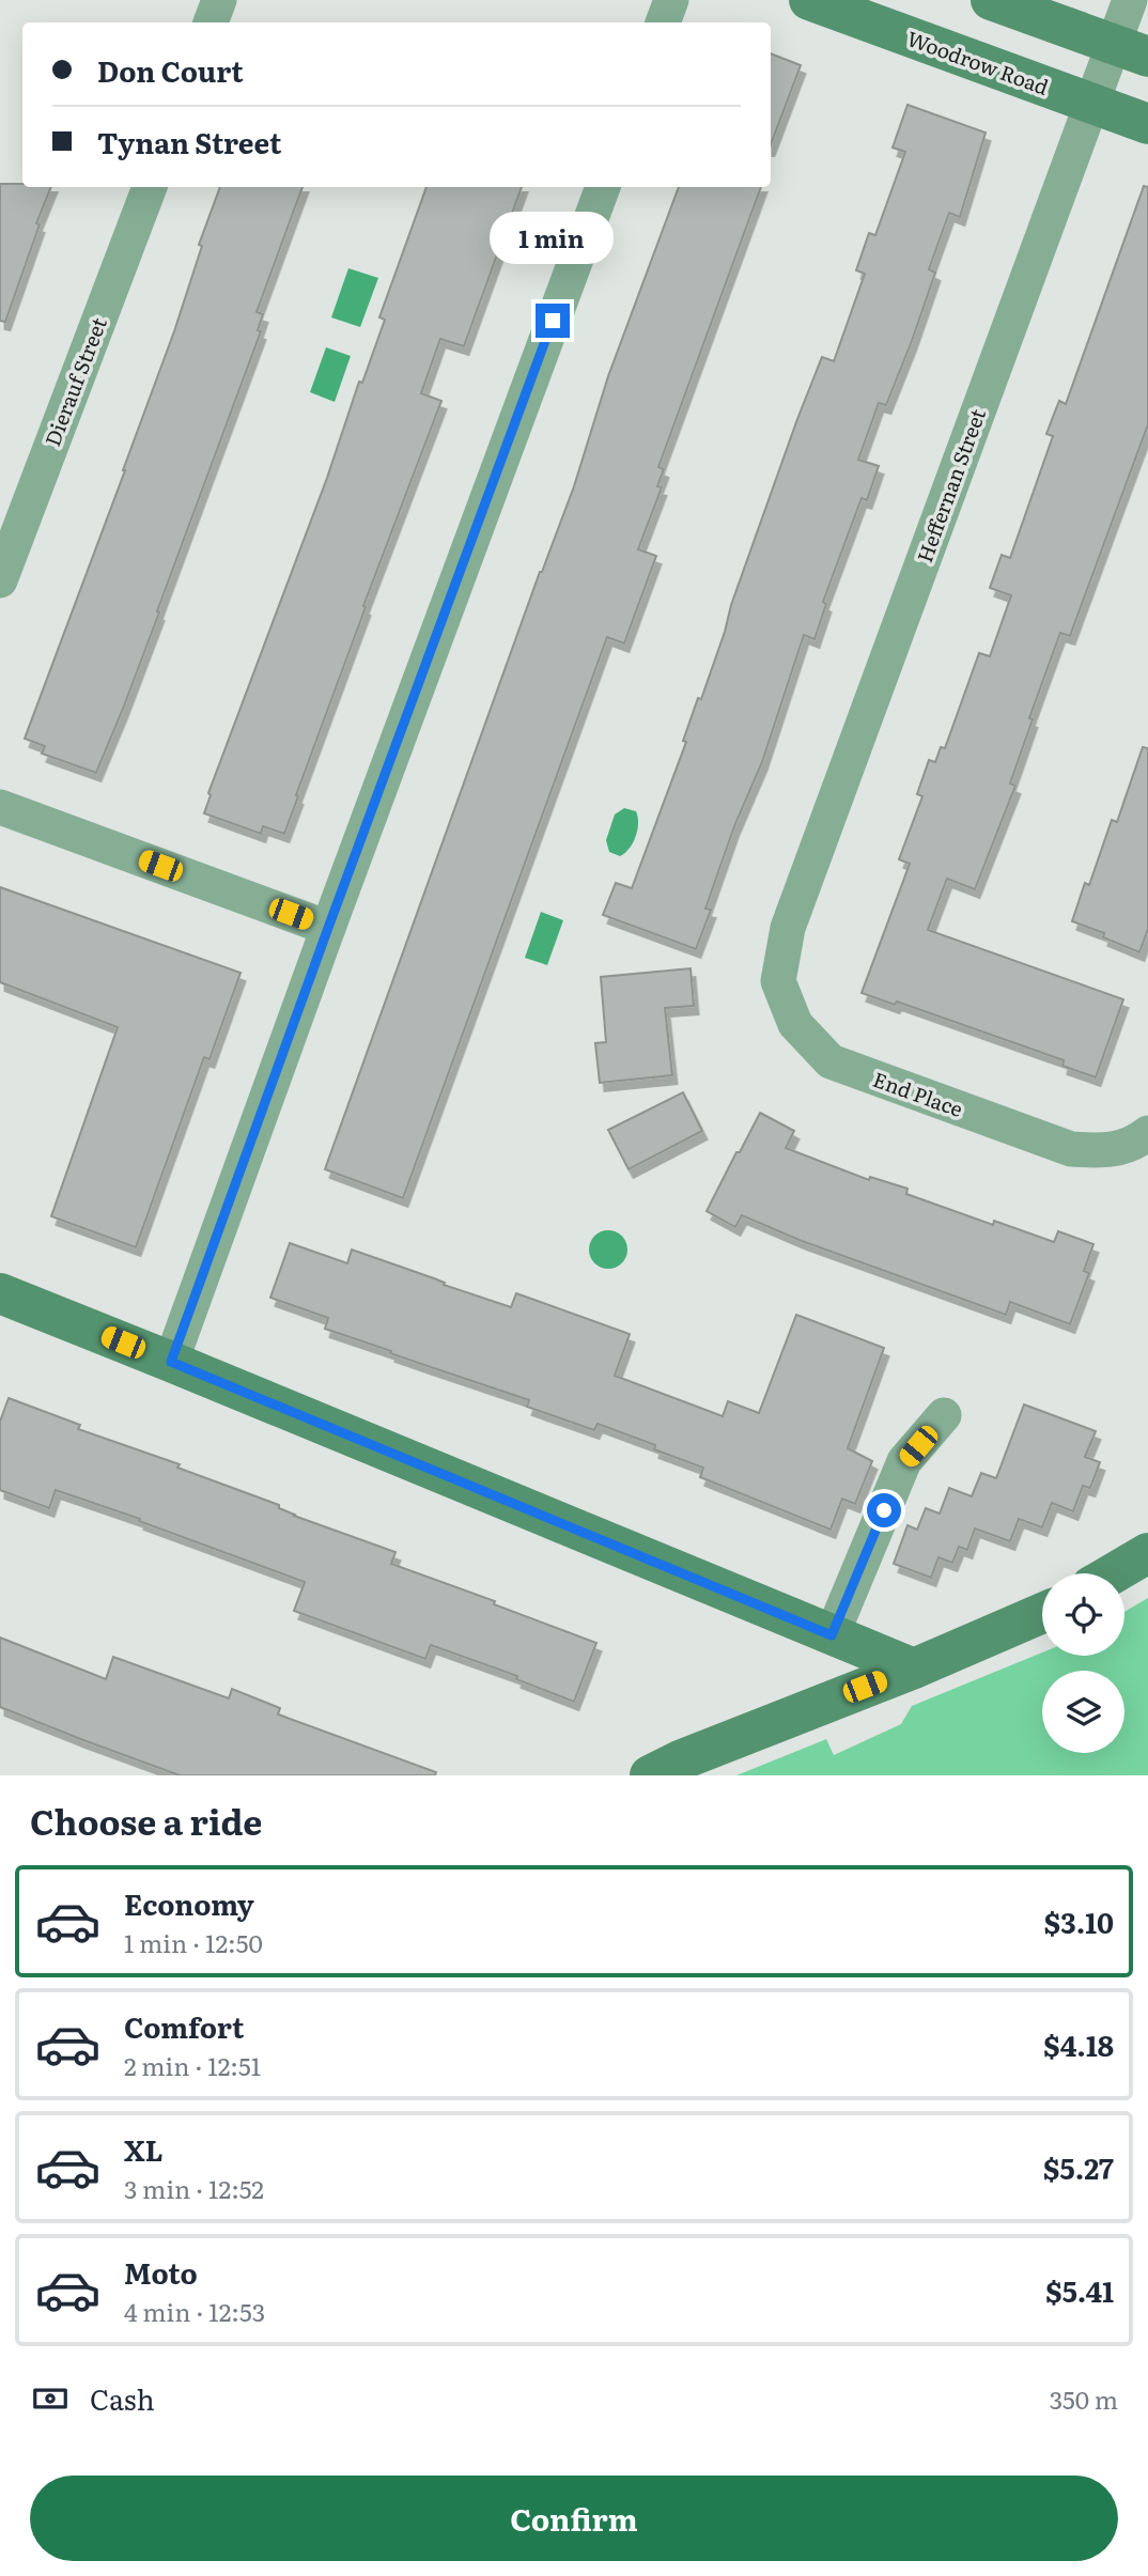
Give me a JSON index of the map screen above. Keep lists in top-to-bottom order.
{
  "streets": {
    "street": [
      "Woodrow Road",
      "Dierauf Street",
      "Heffernan Street",
      "End Place"
    ]
  },
  "crossings": [
    ["Woodrow Road", "Heffernan Street"],
    ["Heffernan Street", "End Place"]
  ],
  "page": {
    "banner": ["Don Court", "Tynan Street"],
    "bubble": "1 min",
    "heading": "Choose a ride",
    "list": [
      {
        "name": "Economy",
        "note": "1 min · 12:50",
        "value": "$3.10"
      },
      {
        "name": "Comfort",
        "note": "2 min · 12:51",
        "value": "$4.18"
      },
      {
        "name": "XL",
        "note": "3 min · 12:52",
        "value": "$5.27"
      },
      {
        "name": "Moto",
        "note": "4 min · 12:53",
        "value": "$5.41"
      }
    ],
    "pay": ["Cash", "350 m"],
    "buttons": "Confirm"
  }
}
